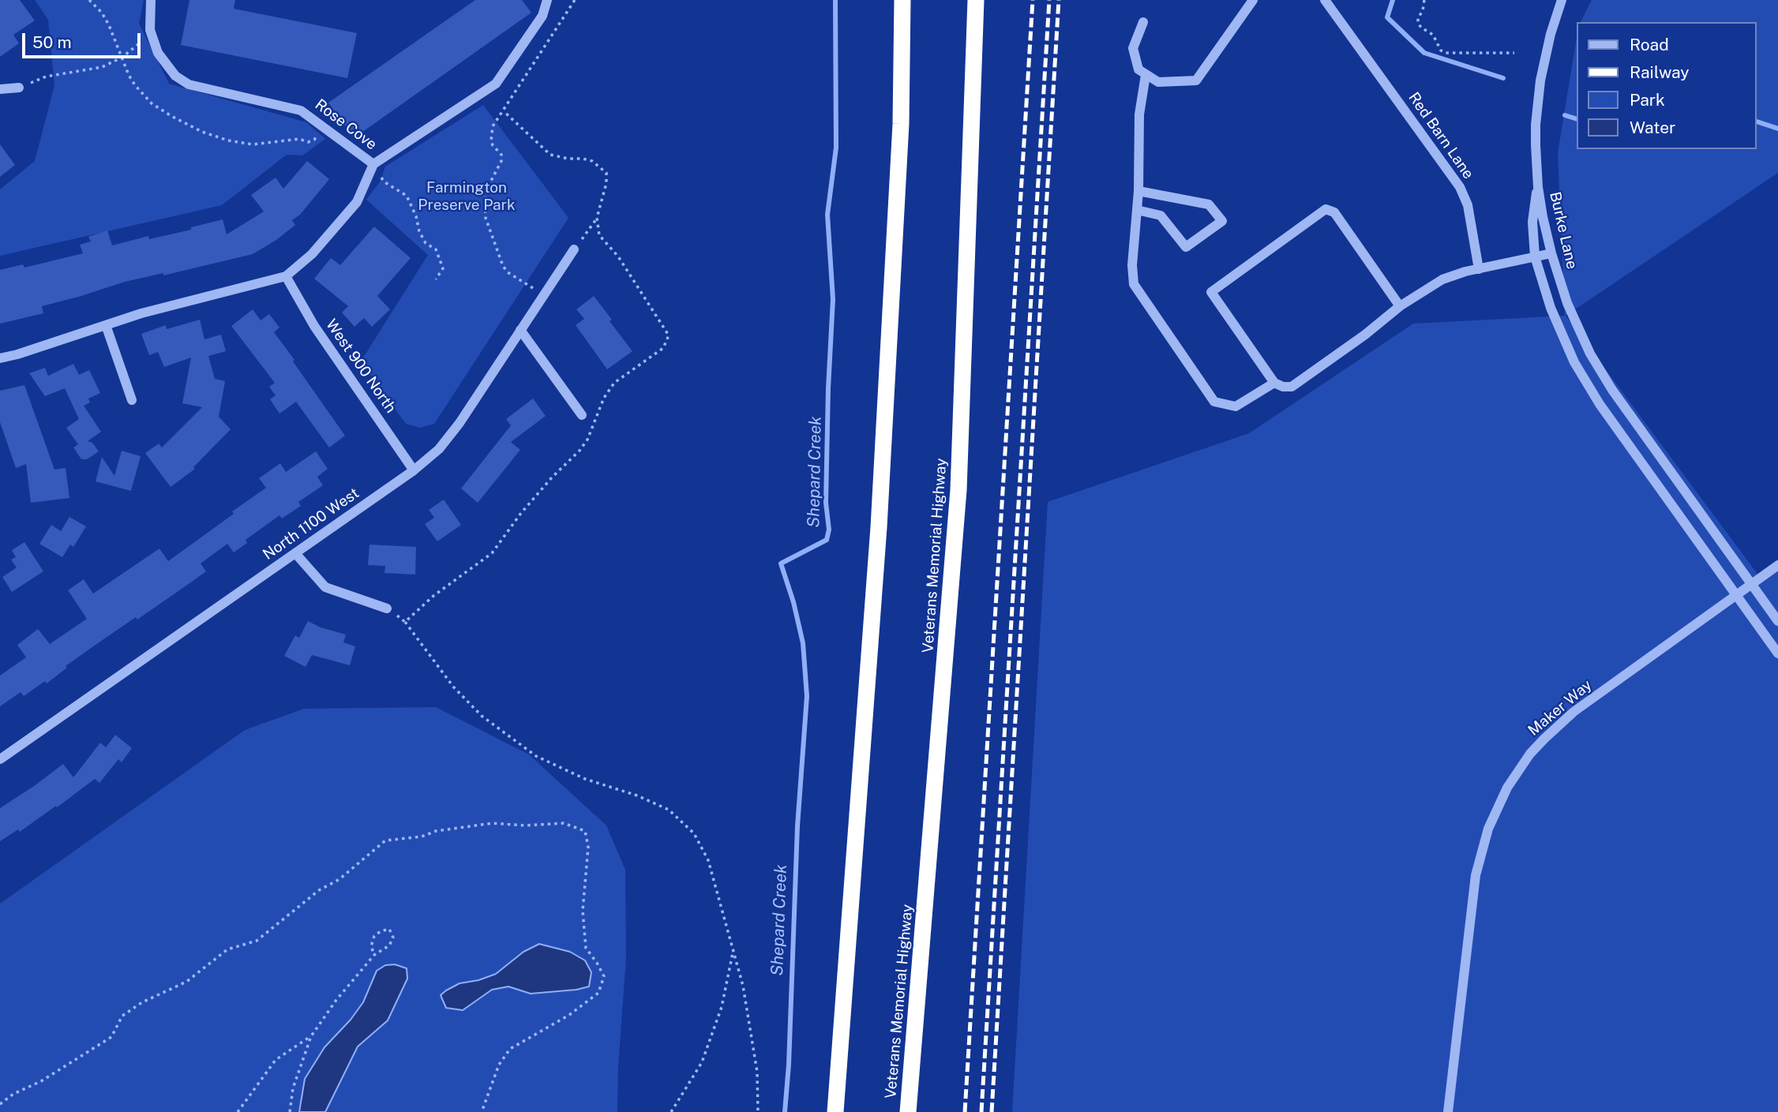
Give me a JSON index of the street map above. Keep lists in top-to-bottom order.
{
  "streets": {
    "highway": ["Veterans Memorial Highway"],
    "street": [
      "Rose Cove",
      "Red Barn Lane",
      "Burke Lane",
      "West 900 North",
      "North 1100 West",
      "Maker Way"
    ]
  },
  "crossings": [
    ["Burke Lane", "Maker Way"],
    ["West 900 North", "North 1100 West"]
  ],
  "water": ["Shepard Creek"],
  "parks": ["Farmington Preserve Park"],
  "legend": [
    "Road",
    "Railway",
    "Park",
    "Water"
  ],
  "scale_bar": "50 m"
}
